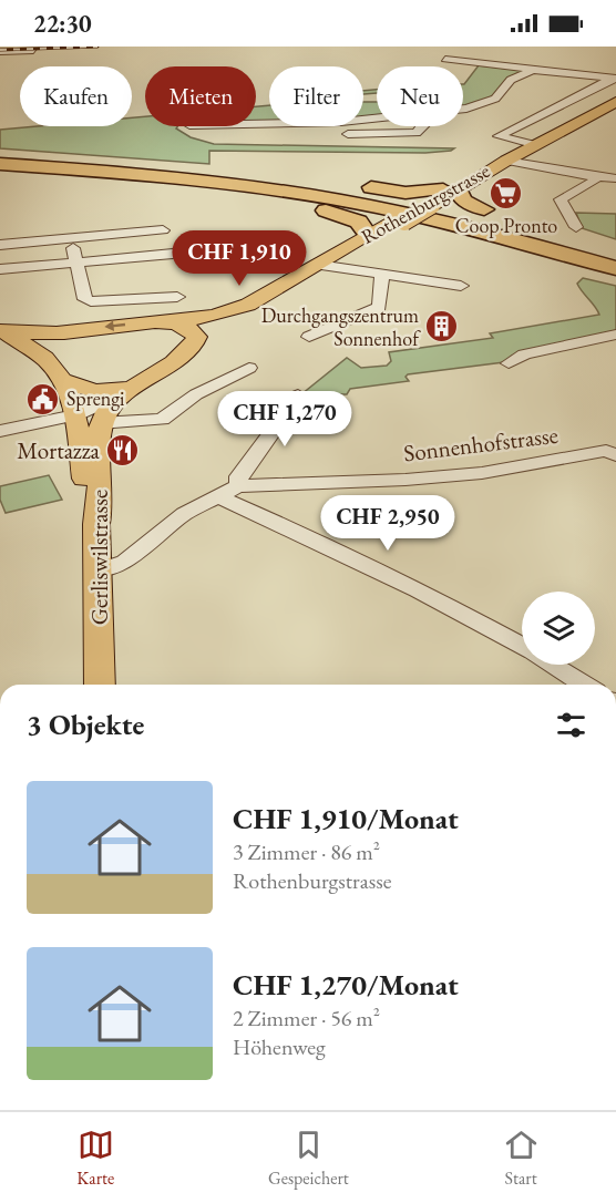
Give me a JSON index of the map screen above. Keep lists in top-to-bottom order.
{
  "streets": {
    "main road": ["Rothenburgstrasse", "Gerliswilstrasse"],
    "street": ["Sonnenhofstrasse"]
  },
  "crossings": [
    ["Sonnenhofstrasse", "Gerliswilstrasse"]
  ],
  "places": {
    "supermarket": ["Coop Pronto"],
    "building": ["Durchgangszentrum Sonnenhof"],
    "public building": ["Sprengi"],
    "restaurant": ["Mortazza"]
  },
  "page": {
    "status": "22:30",
    "chip": [
      "Kaufen",
      "Mieten",
      "Filter",
      "Neu"
    ],
    "price": ["CHF 1,910", "CHF 1,270", "CHF 2,950"],
    "heading": "3 Objekte",
    "list": [
      {
        "name": "CHF 1,910/Monat",
        "note": "3 Zimmer · 86 m² · Rothenburgstrasse"
      },
      {
        "name": "CHF 1,270/Monat",
        "note": "2 Zimmer · 56 m² · Höhenweg"
      }
    ],
    "tabs": ["Karte", "Gespeichert", "Start"]
  }
}
